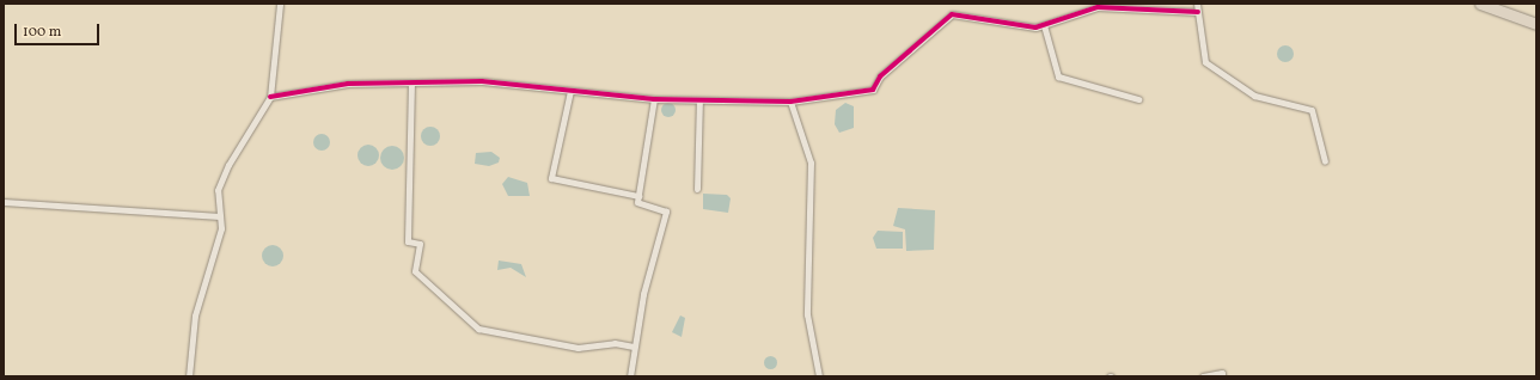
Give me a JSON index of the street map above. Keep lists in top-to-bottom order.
{
  "scale_bar": "100 m"
}
